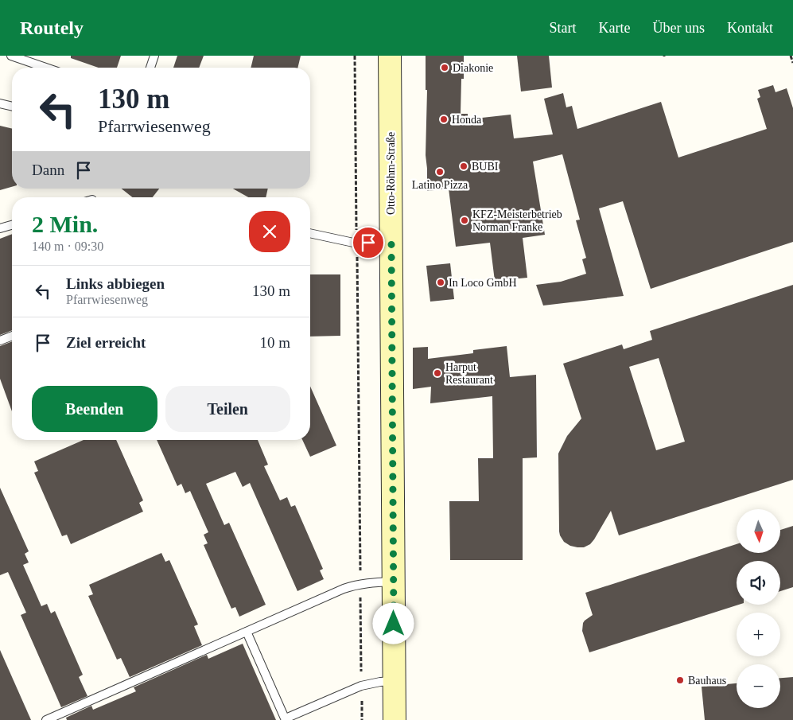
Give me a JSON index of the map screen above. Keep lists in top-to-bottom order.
{
  "streets": {
    "street": ["Otto-Röhm-Straße"]
  },
  "places": [
    "Diakonie",
    "Honda",
    "BUBI",
    "Latino Pizza",
    "KFZ-Meisterbetrieb Norman Franke",
    "In Loco GmbH",
    "Harput Restaurant",
    "Bauhaus"
  ],
  "north": "bottom",
  "page": {
    "header": "Routely",
    "nav": [
      "Start",
      "Karte",
      "Über uns",
      "Kontakt"
    ],
    "turn": ["130 m", "Pfarrwiesenweg"],
    "then": "Dann",
    "heading": ["2 Min.", "140 m · 09:30"],
    "list": [
      {
        "name": "Links abbiegen",
        "note": "Pfarrwiesenweg",
        "value": "130 m"
      },
      {
        "name": "Ziel erreicht",
        "value": "10 m"
      }
    ],
    "buttons": ["Beenden", "Teilen"],
    "map_buttons": ["+", "−"]
  }
}
